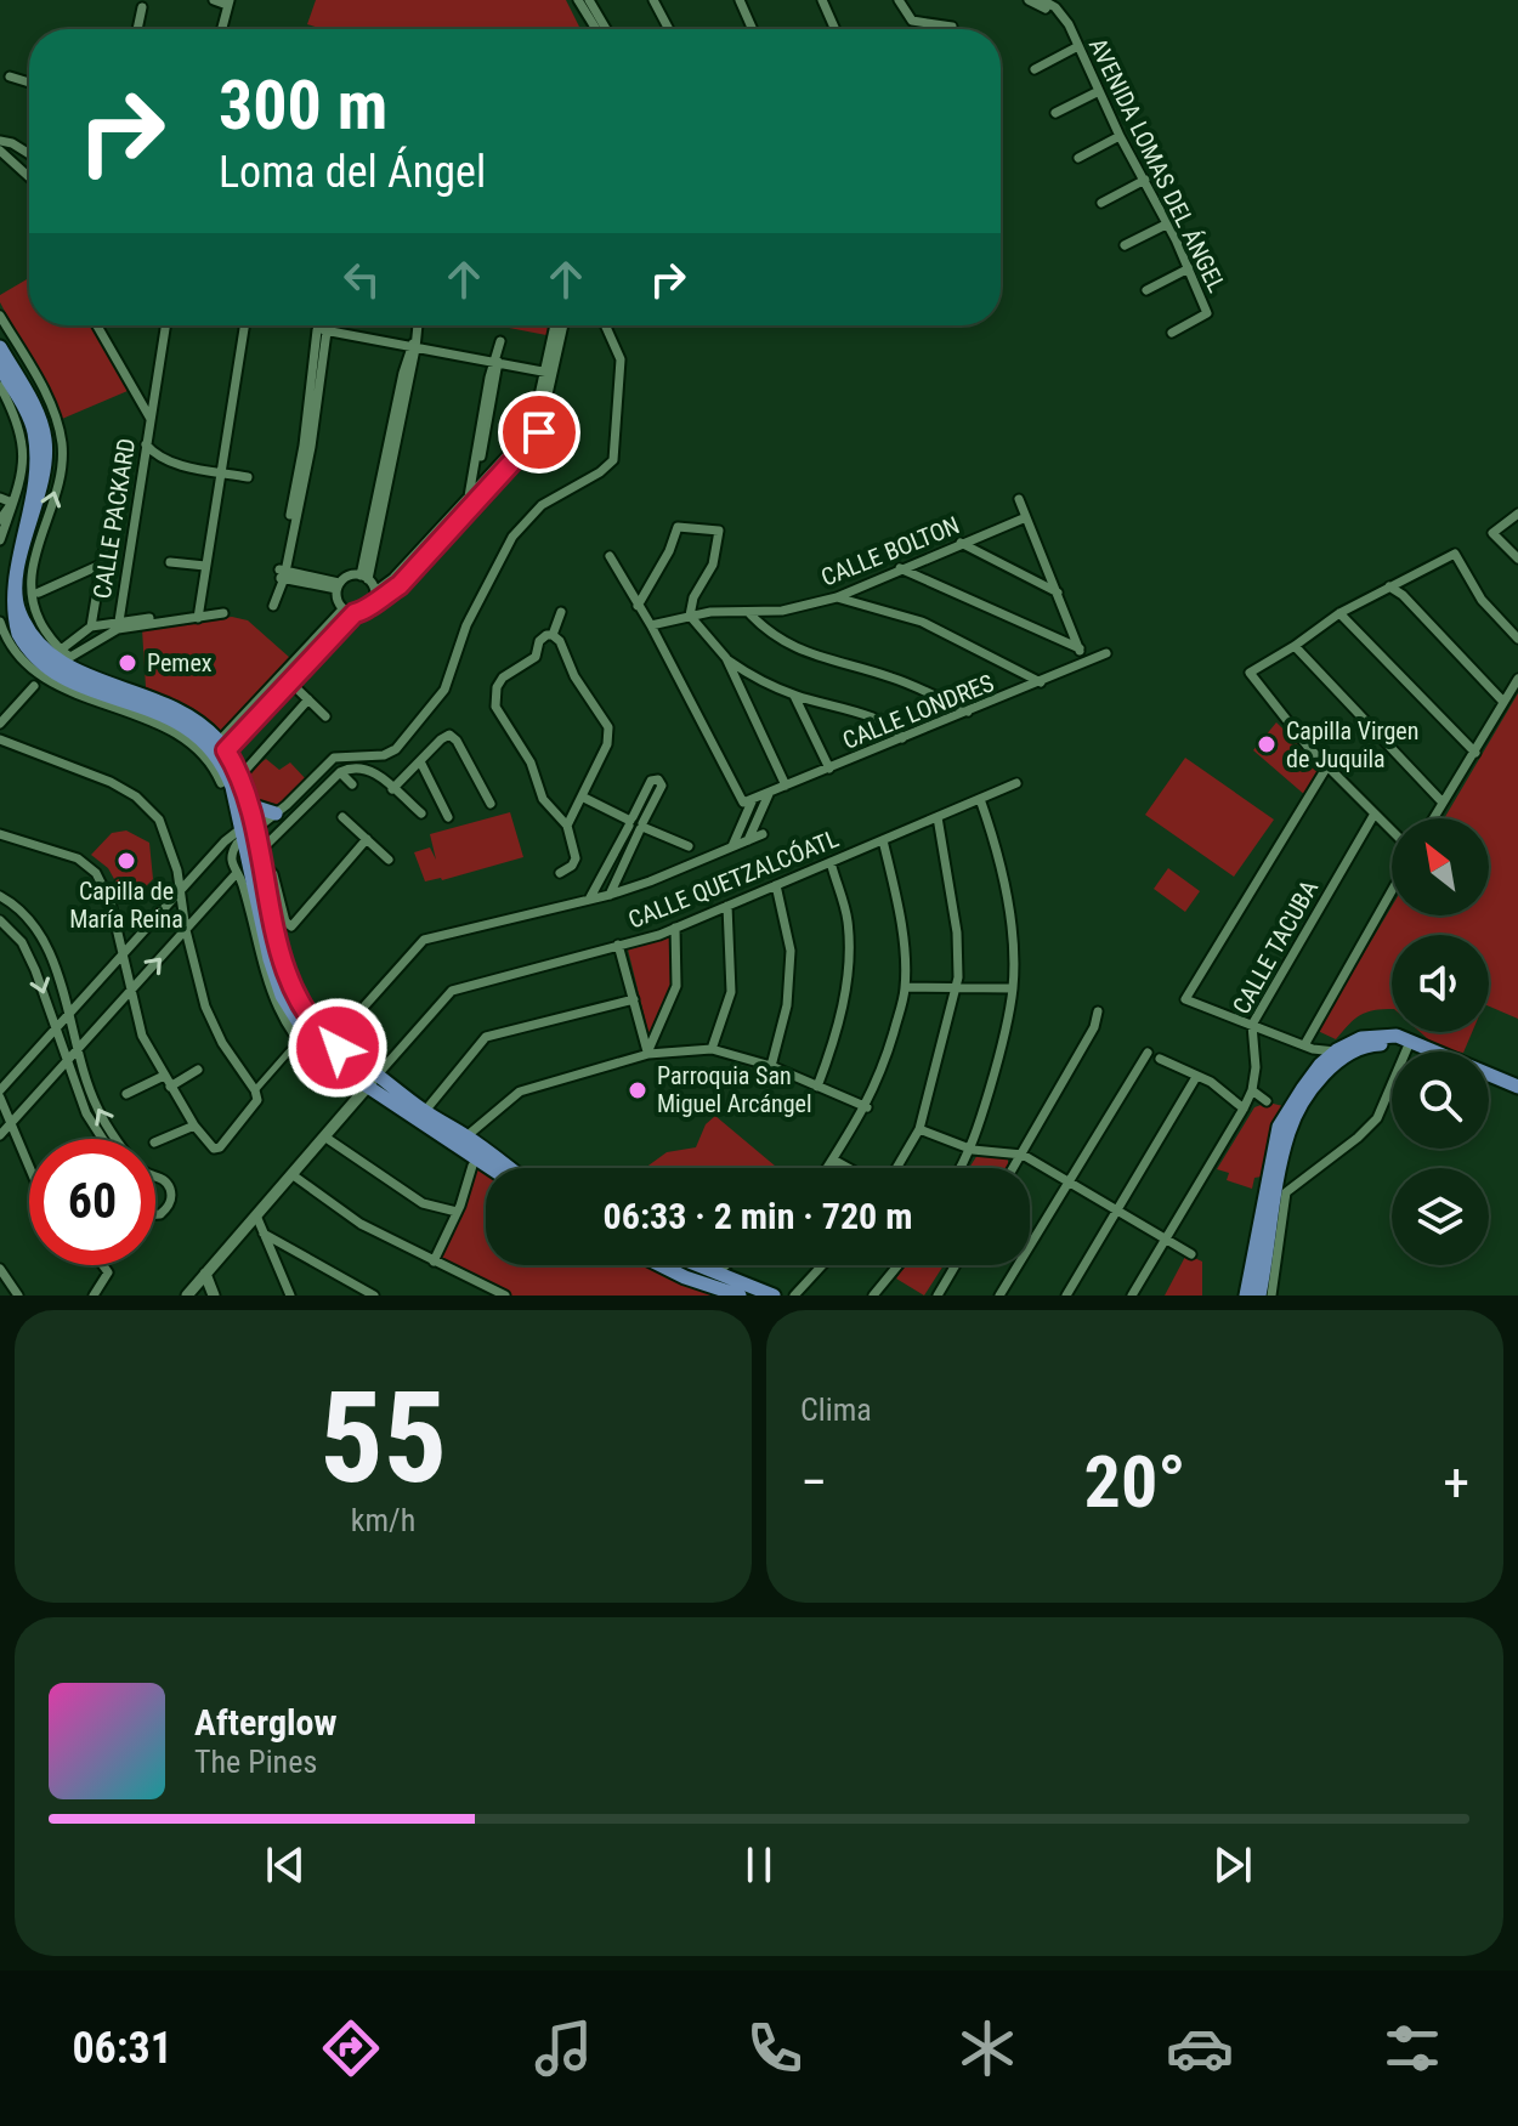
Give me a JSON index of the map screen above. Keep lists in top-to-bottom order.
{
  "streets": {
    "street": [
      "AVENIDA LOMAS DEL ÁNGEL",
      "CALLE PACKARD",
      "CALLE BOLTON",
      "CALLE LONDRES",
      "CALLE QUETZALCÓATL",
      "CALLE TACUBA"
    ]
  },
  "places": [
    "Pemex",
    "Capilla Virgen de Juquila",
    "Capilla de María Reina",
    "Parroquia San Miguel Arcángel"
  ],
  "north": "top left",
  "page": {
    "turn": ["300 m", "Loma del Ángel"],
    "limit": "60",
    "trip": "06:33 · 2 min · 720 m",
    "tile": [
      ["55", "km/h"],
      "Clima"
    ],
    "heat": ["−", "20°", "+"],
    "song": ["Afterglow", "The Pines"],
    "tabs": "06:31"
  }
}
